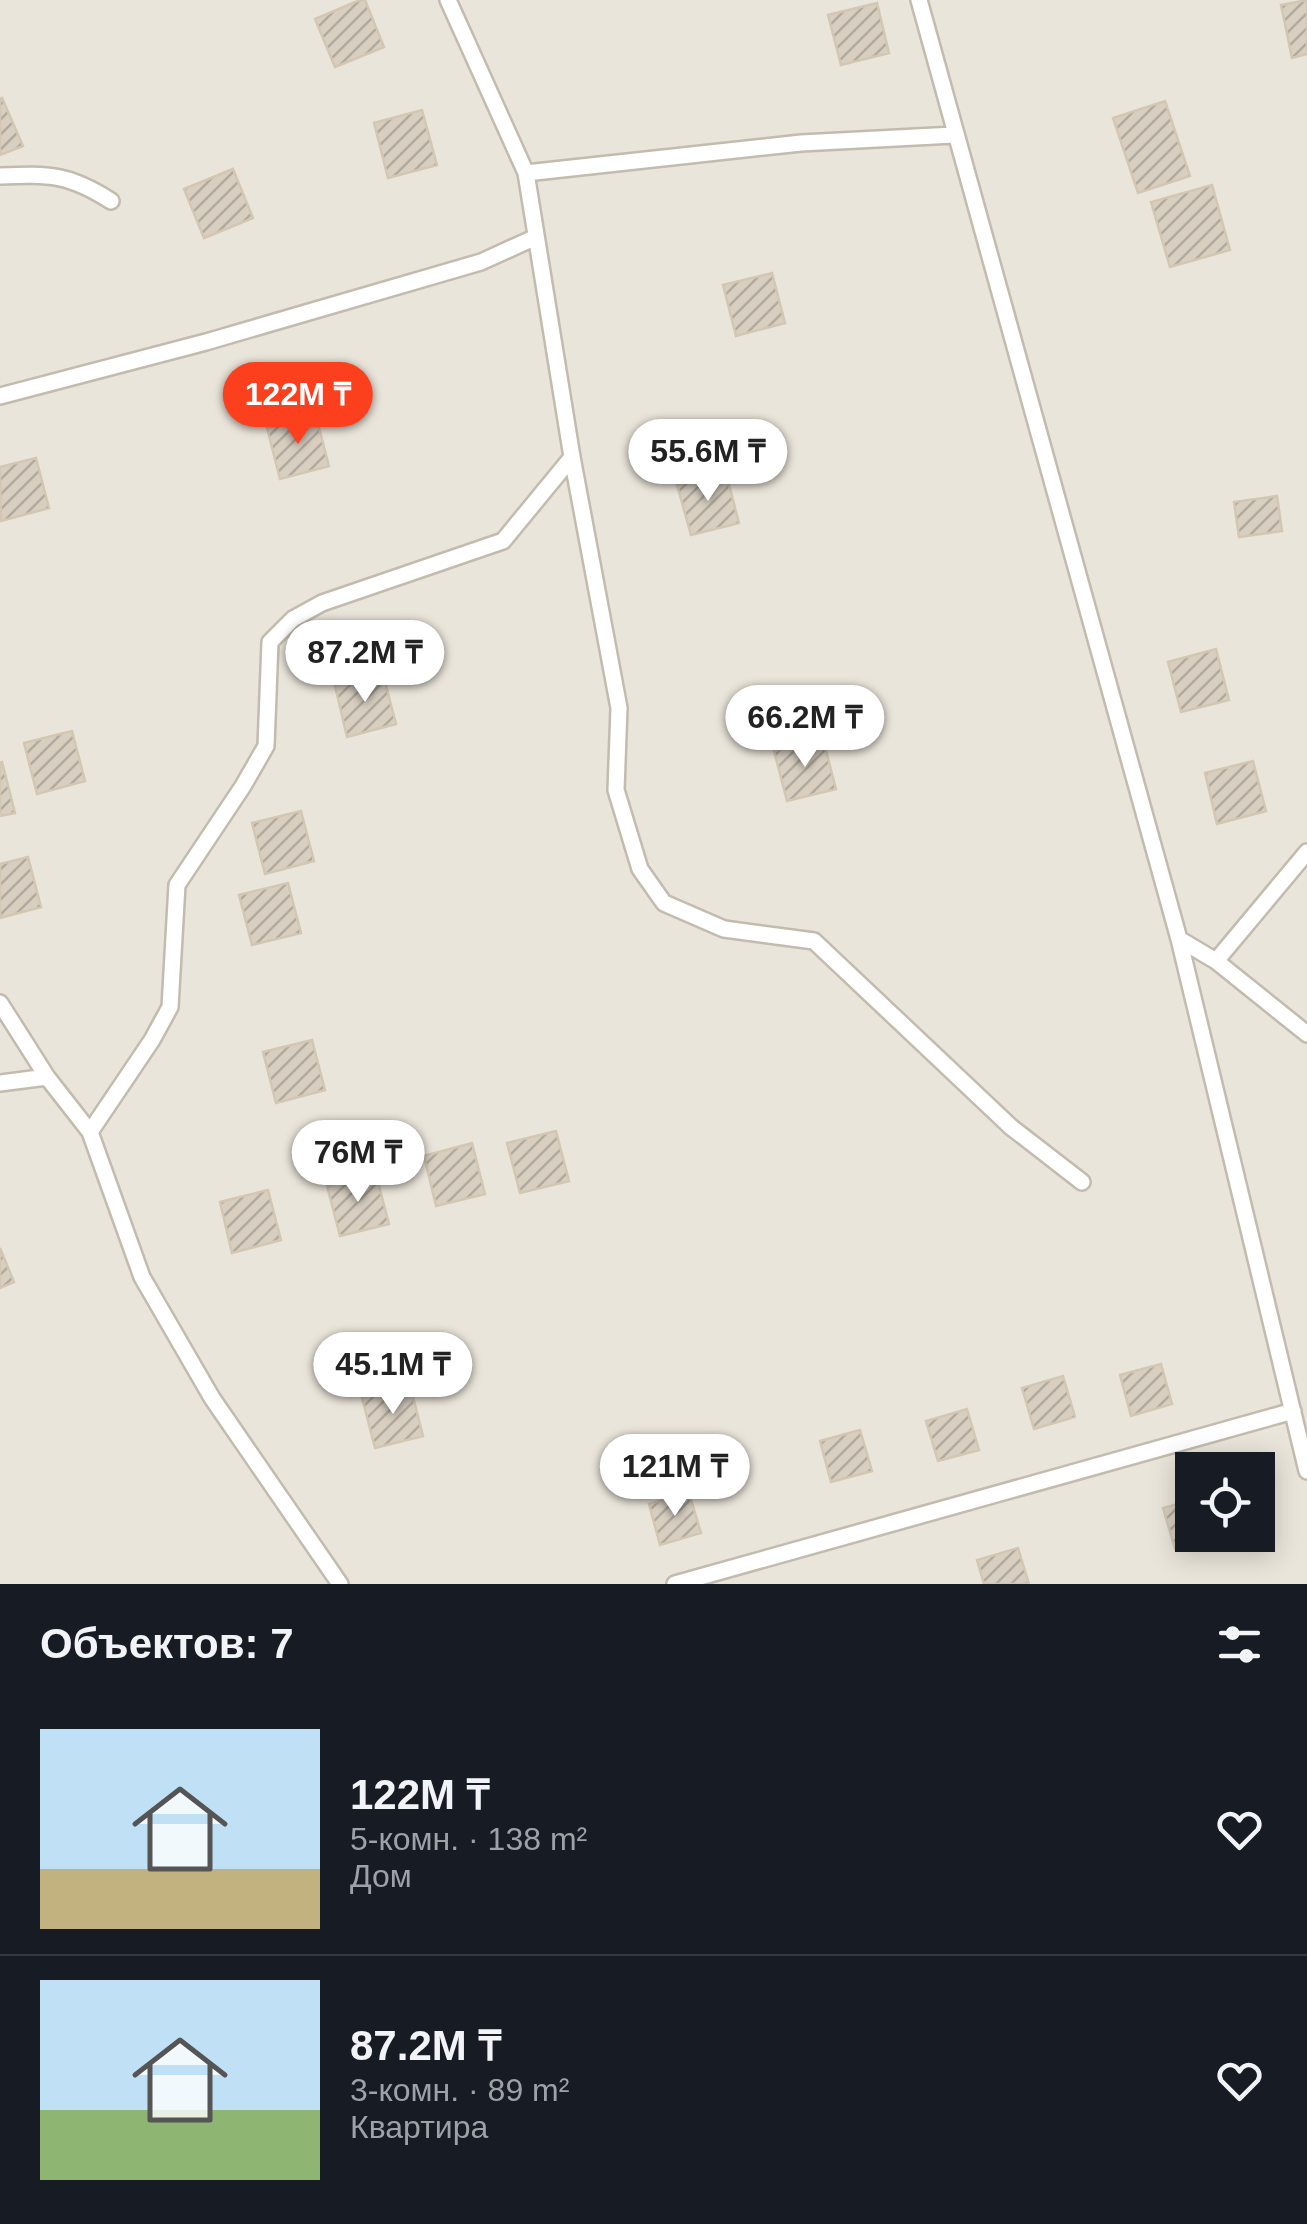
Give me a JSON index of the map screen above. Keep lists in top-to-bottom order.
{
  "page": {
    "price": [
      "122M ₸",
      "55.6M ₸",
      "87.2M ₸",
      "66.2M ₸",
      "76M ₸",
      "45.1M ₸",
      "121M ₸"
    ],
    "heading": "Объектов: 7",
    "list": [
      {
        "name": "122M ₸",
        "note": "5-комн. · 138 m² · Дом"
      },
      {
        "name": "87.2M ₸",
        "note": "3-комн. · 89 m² · Квартира"
      }
    ]
  }
}
